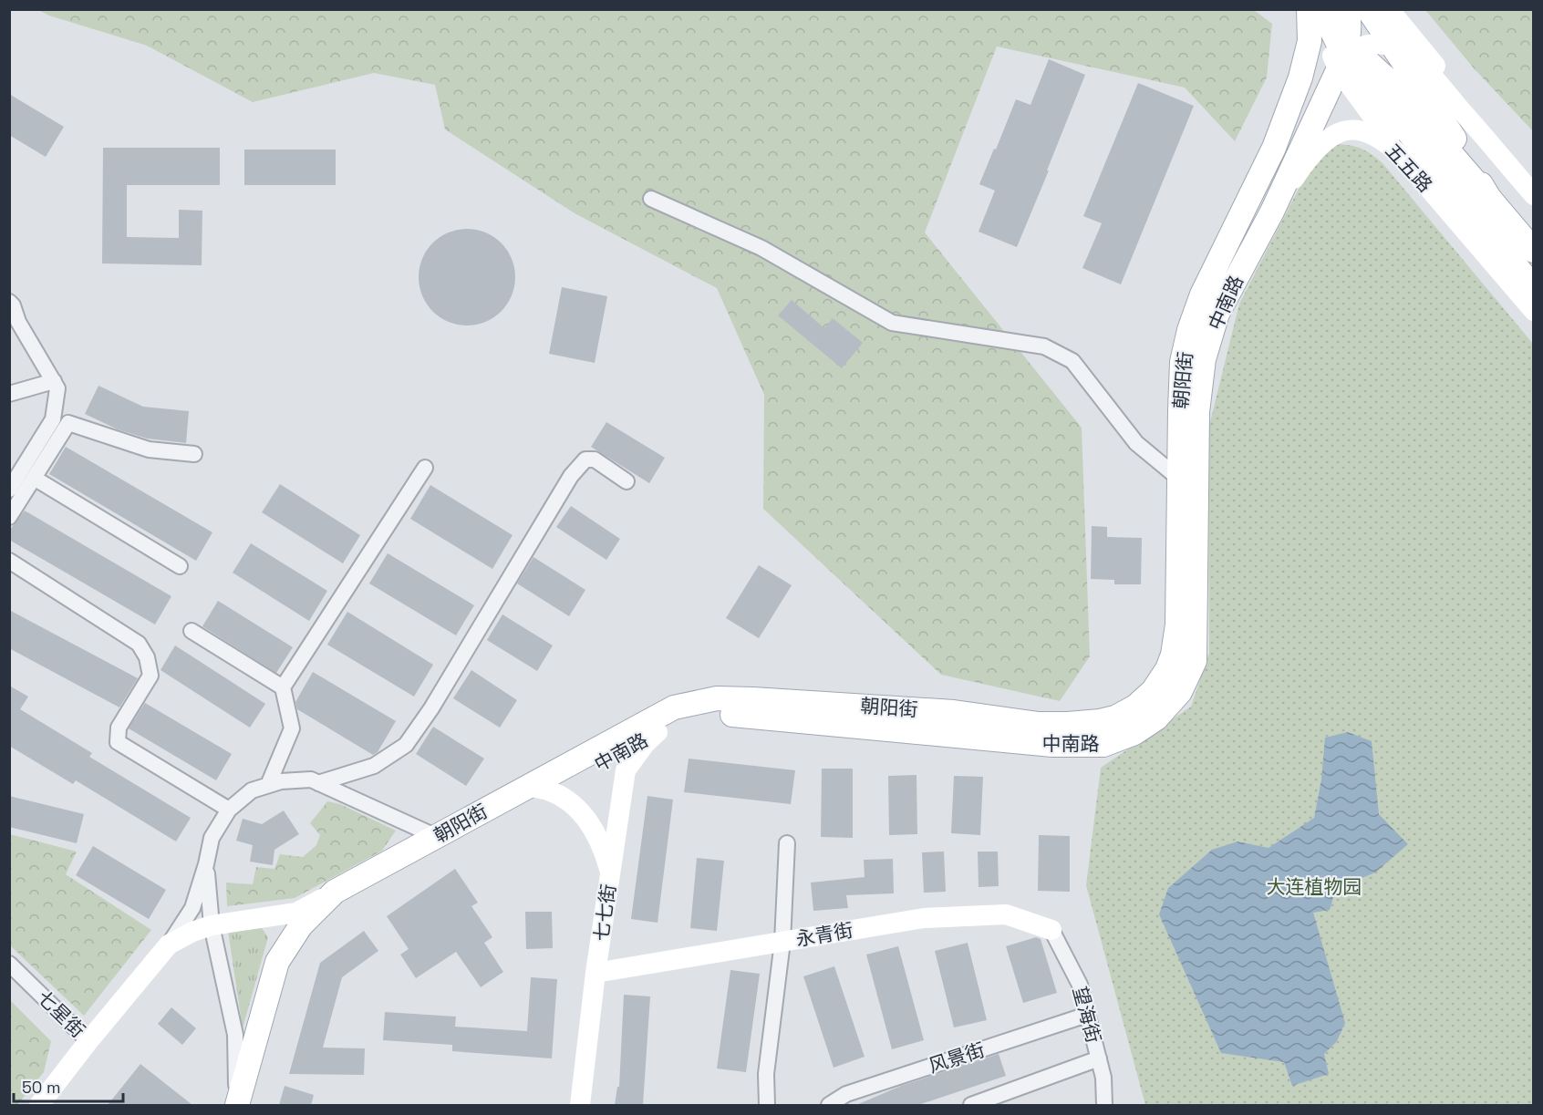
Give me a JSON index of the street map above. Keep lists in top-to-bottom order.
{
  "streets": {
    "main road": [
      "五五路",
      "中南路",
      "朝阳街",
      "七七街",
      "永青街"
    ],
    "street": ["七星街", "望海街", "风景街"]
  },
  "crossings": [
    ["五五路", "中南路"],
    ["中南路", "朝阳街"],
    ["中南路", "七七街"],
    ["七七街", "永青街"],
    ["永青街", "望海街"],
    ["望海街", "风景街"]
  ],
  "parks": ["大连植物园"],
  "scale_bar": "50 m"
}
